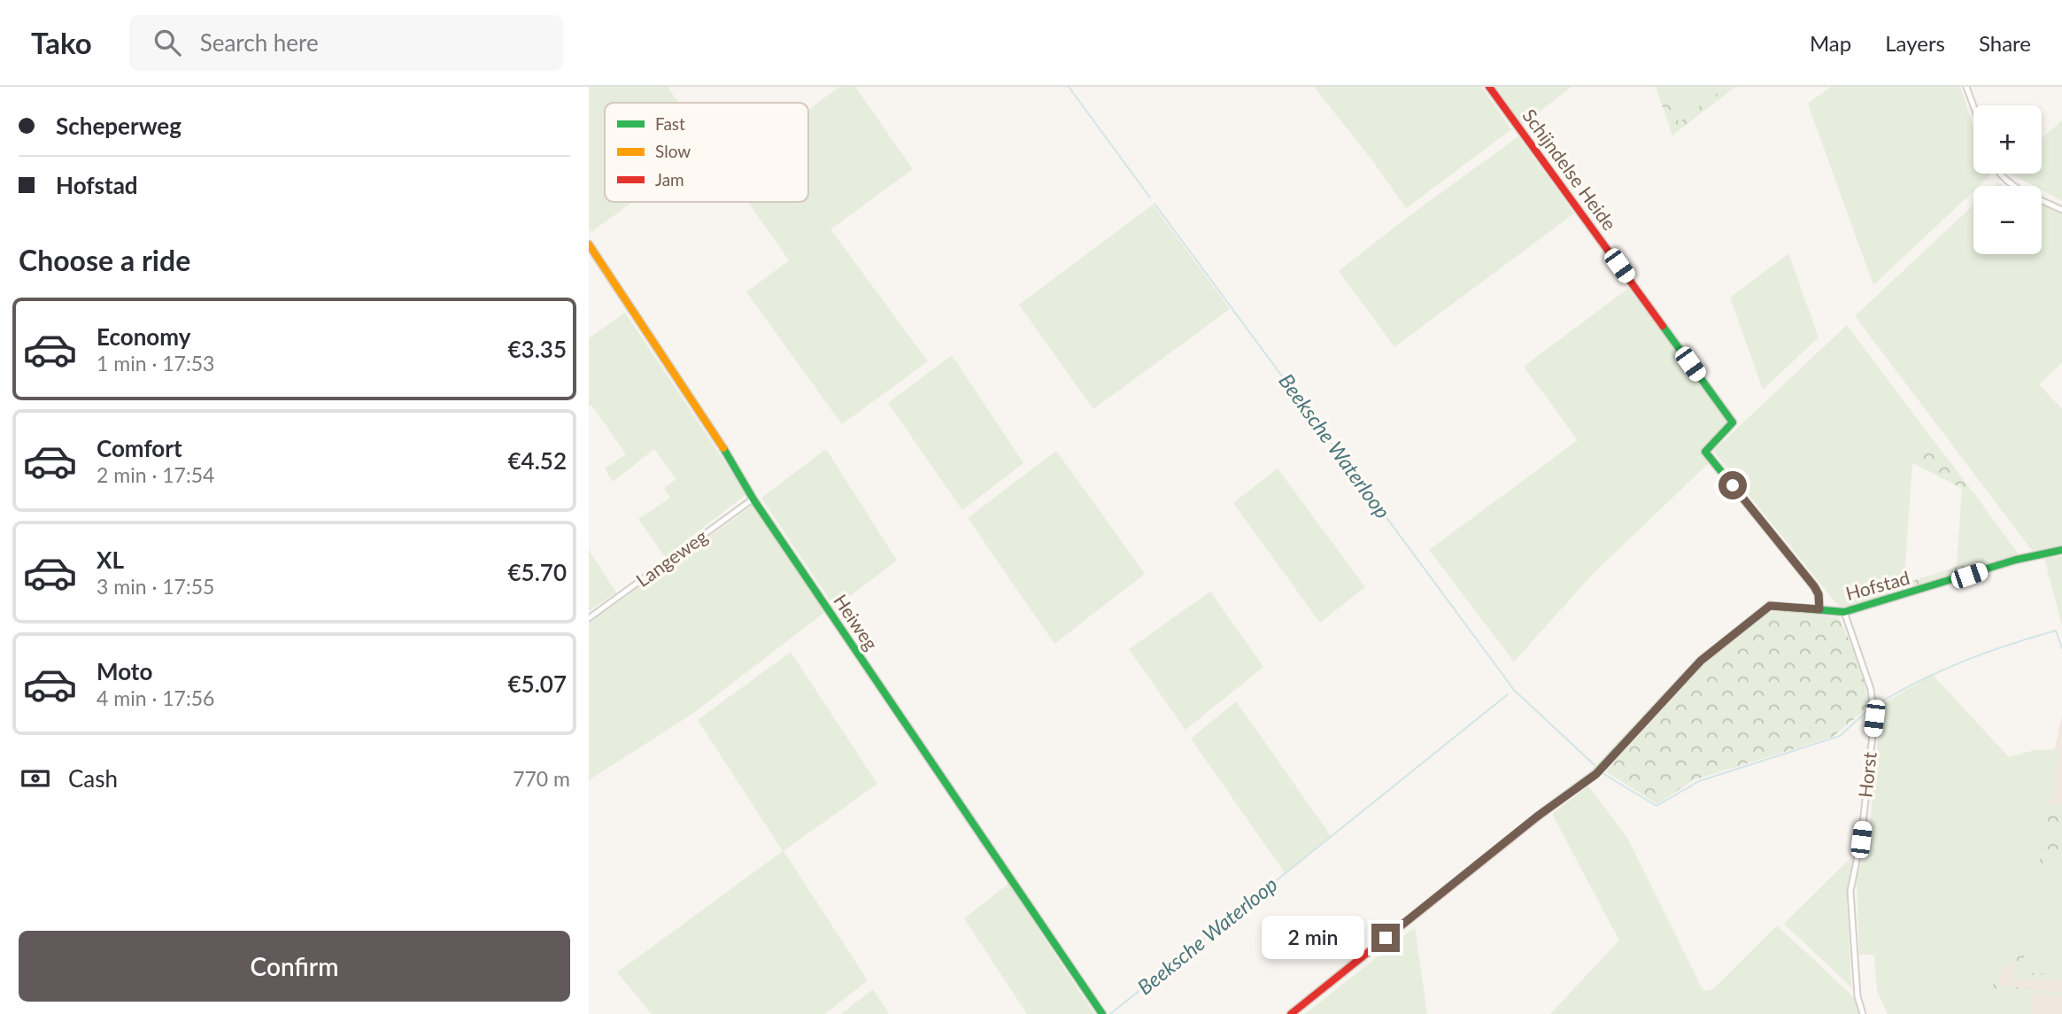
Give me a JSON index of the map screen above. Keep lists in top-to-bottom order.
{
  "streets": {
    "street": [
      "Schijndelse Heide",
      "Langeweg",
      "Hofstad",
      "Heiweg",
      "Horst"
    ]
  },
  "crossings": [
    ["Schijndelse Heide", "Hofstad"],
    ["Langeweg", "Heiweg"],
    ["Hofstad", "Horst"]
  ],
  "water": ["Beeksche Waterloop"],
  "legend": ["Fast", "Slow", "Jam"],
  "page": {
    "header": "Tako",
    "search": "Search here",
    "nav": ["Map", "Layers", "Share"],
    "banner": ["Scheperweg", "Hofstad"],
    "map_buttons": ["+", "−"],
    "heading": "Choose a ride",
    "list": [
      {
        "name": "Economy",
        "note": "1 min · 17:53",
        "value": "€3.35"
      },
      {
        "name": "Comfort",
        "note": "2 min · 17:54",
        "value": "€4.52"
      },
      {
        "name": "XL",
        "note": "3 min · 17:55",
        "value": "€5.70"
      },
      {
        "name": "Moto",
        "note": "4 min · 17:56",
        "value": "€5.07"
      }
    ],
    "pay": ["Cash", "770 m"],
    "bubble": "2 min",
    "buttons": "Confirm"
  }
}
